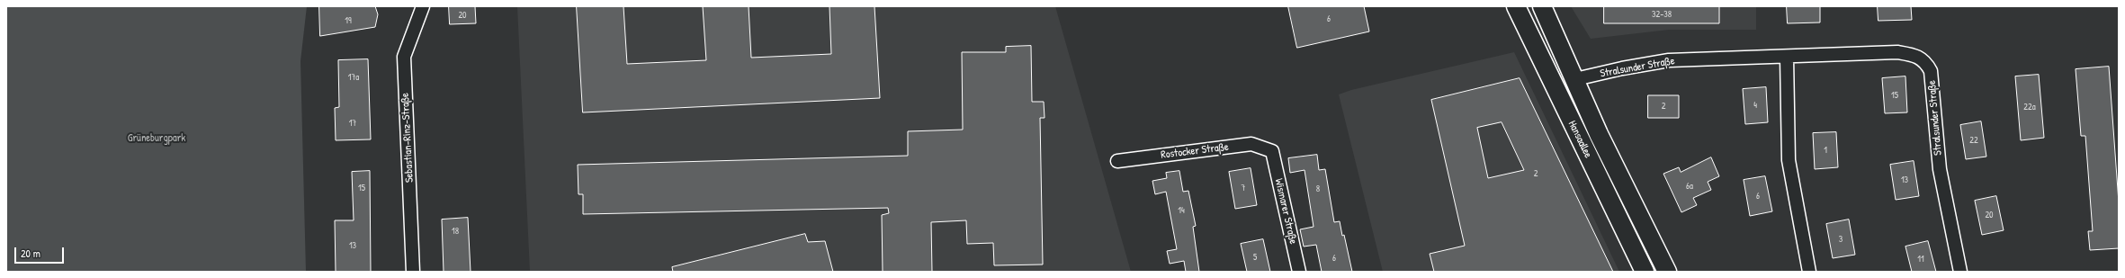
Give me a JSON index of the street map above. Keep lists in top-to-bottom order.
{
  "streets": {
    "main road": ["Hansaallee"],
    "street": [
      "Stralsunder Straße",
      "Sebastian-Rinz-Straße",
      "Rostocker Straße",
      "Wismarer Straße"
    ]
  },
  "crossings": [
    ["Stralsunder Straße", "Hansaallee"],
    ["Rostocker Straße", "Wismarer Straße"]
  ],
  "parks": ["Grüneburgpark"],
  "house_numbers": [
    "32-38",
    "20",
    "6",
    "19",
    "17a",
    "15",
    "4",
    "2",
    "22a",
    "17",
    "22",
    "1",
    "2",
    "13",
    "6a",
    "15",
    "7",
    "8",
    "6",
    "14",
    "20",
    "18",
    "3",
    "13",
    "5",
    "6",
    "11"
  ],
  "scale_bar": "20 m"
}
